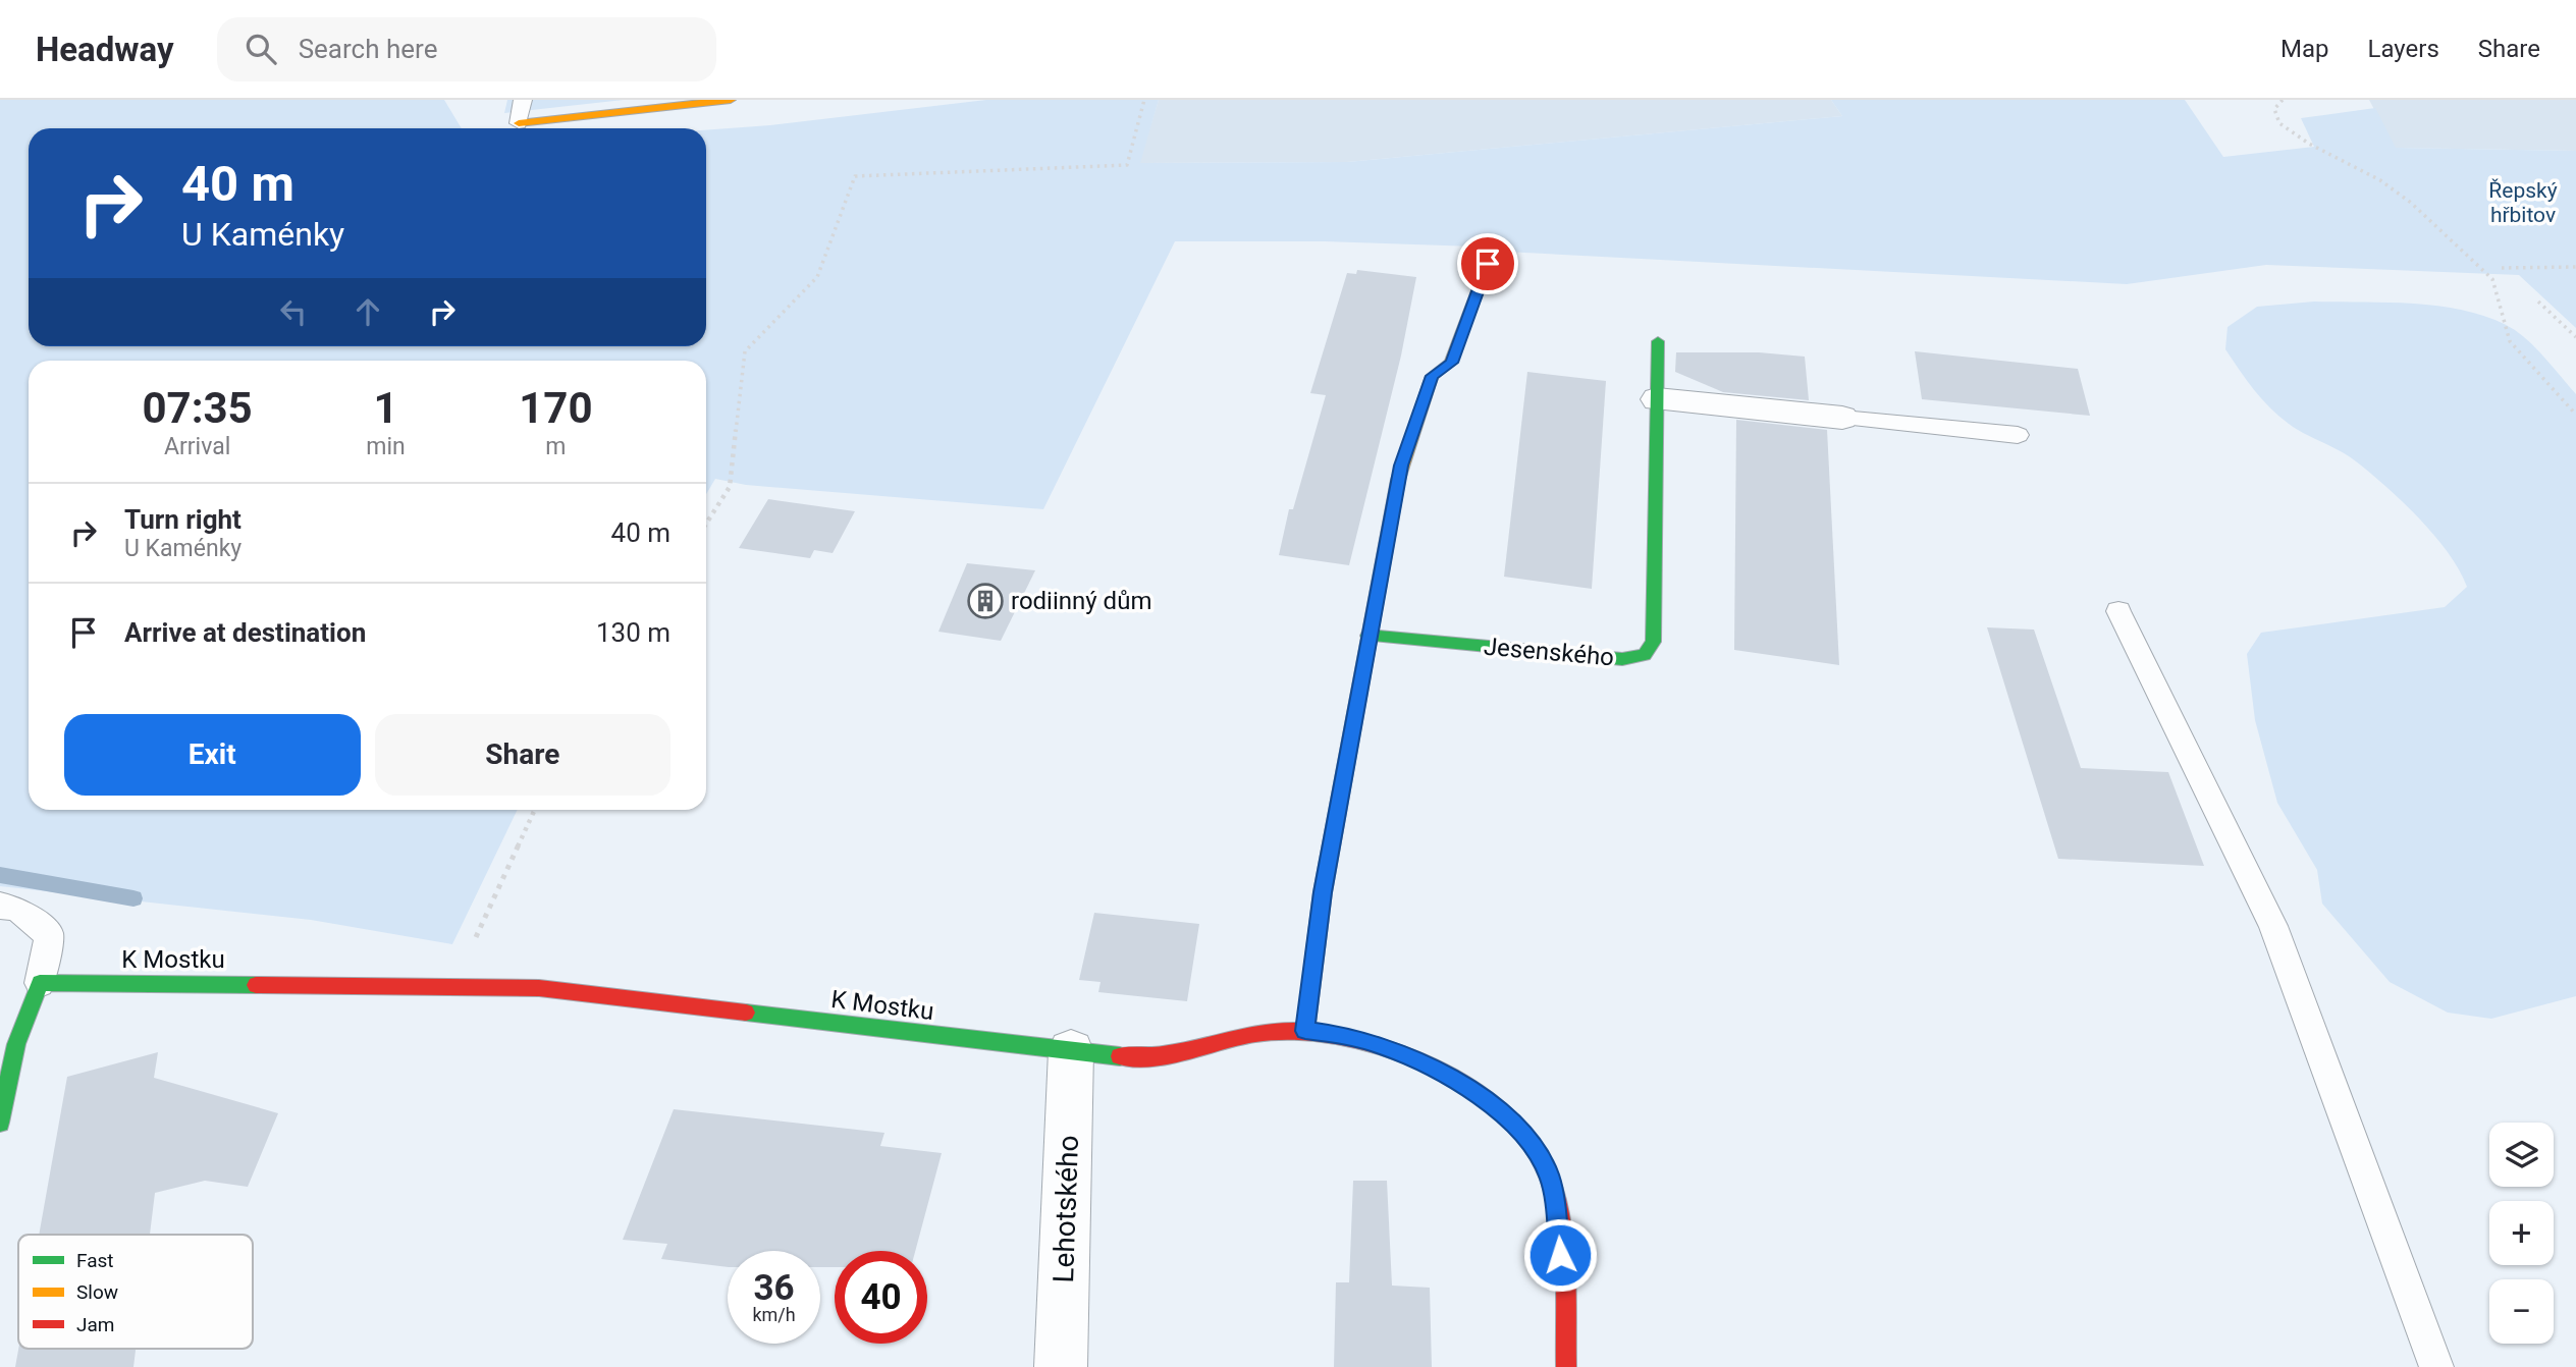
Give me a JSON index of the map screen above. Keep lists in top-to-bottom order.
{
  "streets": {
    "street": ["Jesenského", "K Mostku", "Lehotského"]
  },
  "crossings": [
    ["K Mostku", "Lehotského"]
  ],
  "parks": ["Řepský hřbitov"],
  "places": {
    "building": ["rodiinný dům"]
  },
  "legend": ["Fast", "Slow", "Jam"],
  "page": {
    "header": "Headway",
    "search": "Search here",
    "nav": ["Map", "Layers", "Share"],
    "turn": ["40 m", "U Kaménky"],
    "eta": [
      "07:35",
      "Arrival",
      "1",
      "min",
      "170",
      "m"
    ],
    "list": [
      {
        "name": "Turn right",
        "note": "U Kaménky",
        "value": "40 m"
      },
      {
        "name": "Arrive at destination",
        "value": "130 m"
      }
    ],
    "buttons": ["Exit", "Share"],
    "map_buttons": ["+", "−"],
    "speed": "36 km/h",
    "limit": "40"
  }
}
